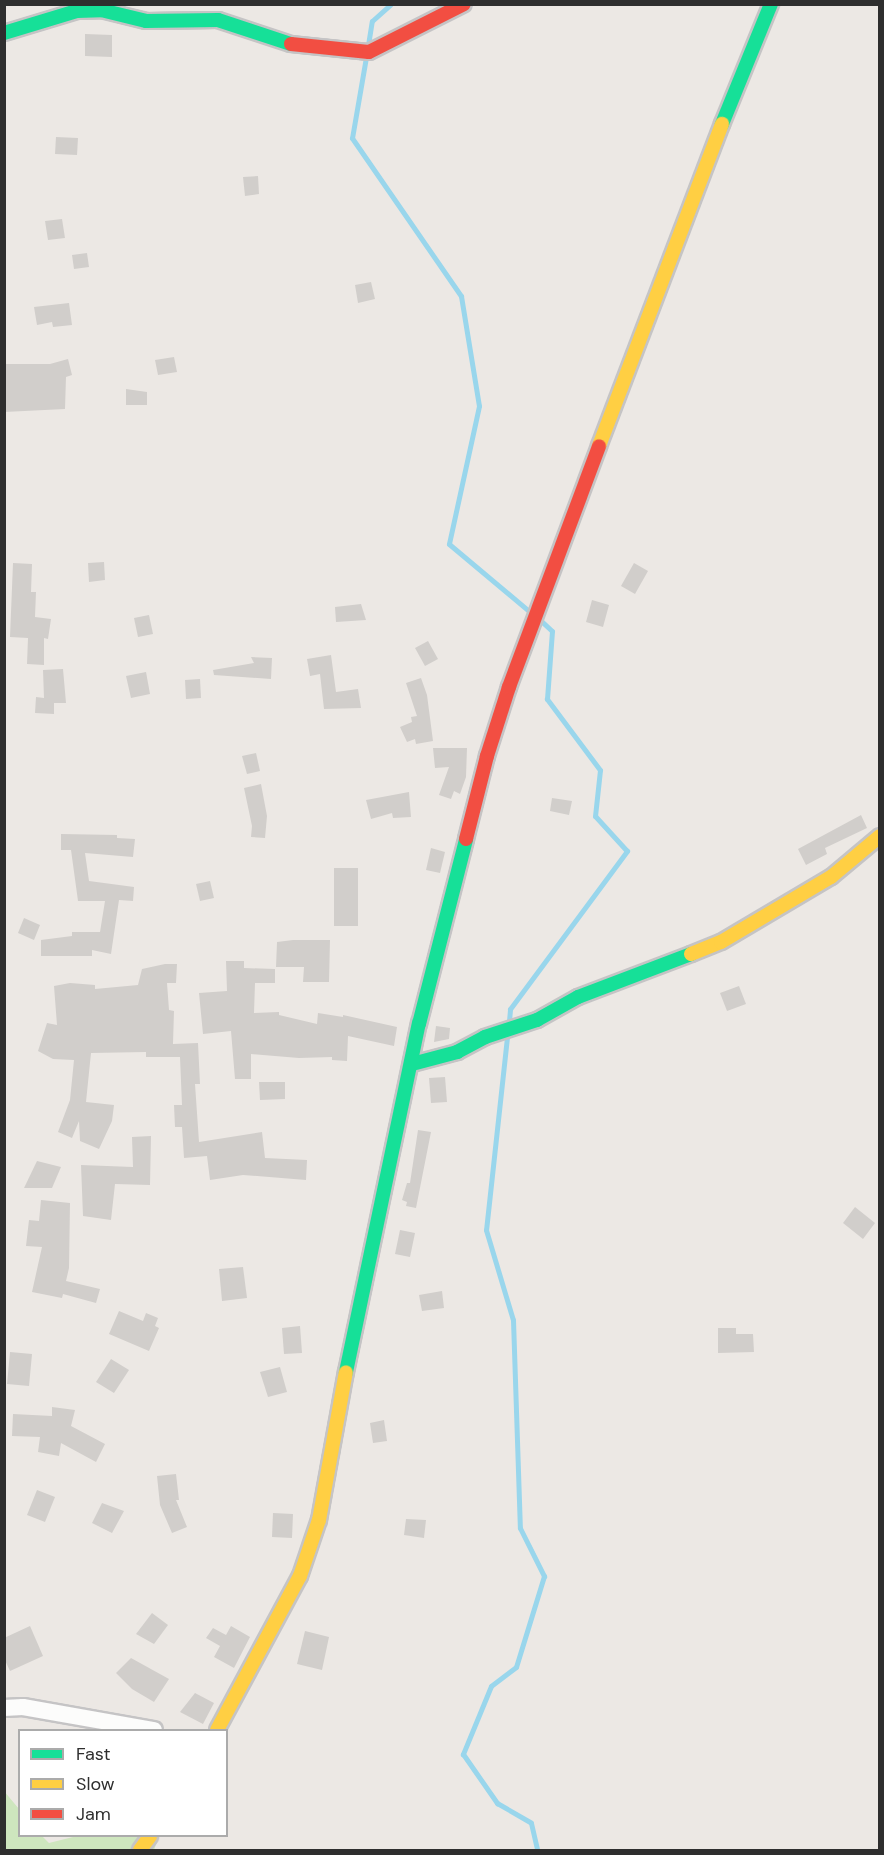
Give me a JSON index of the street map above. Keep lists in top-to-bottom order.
{
  "legend": ["Fast", "Slow", "Jam"]
}
